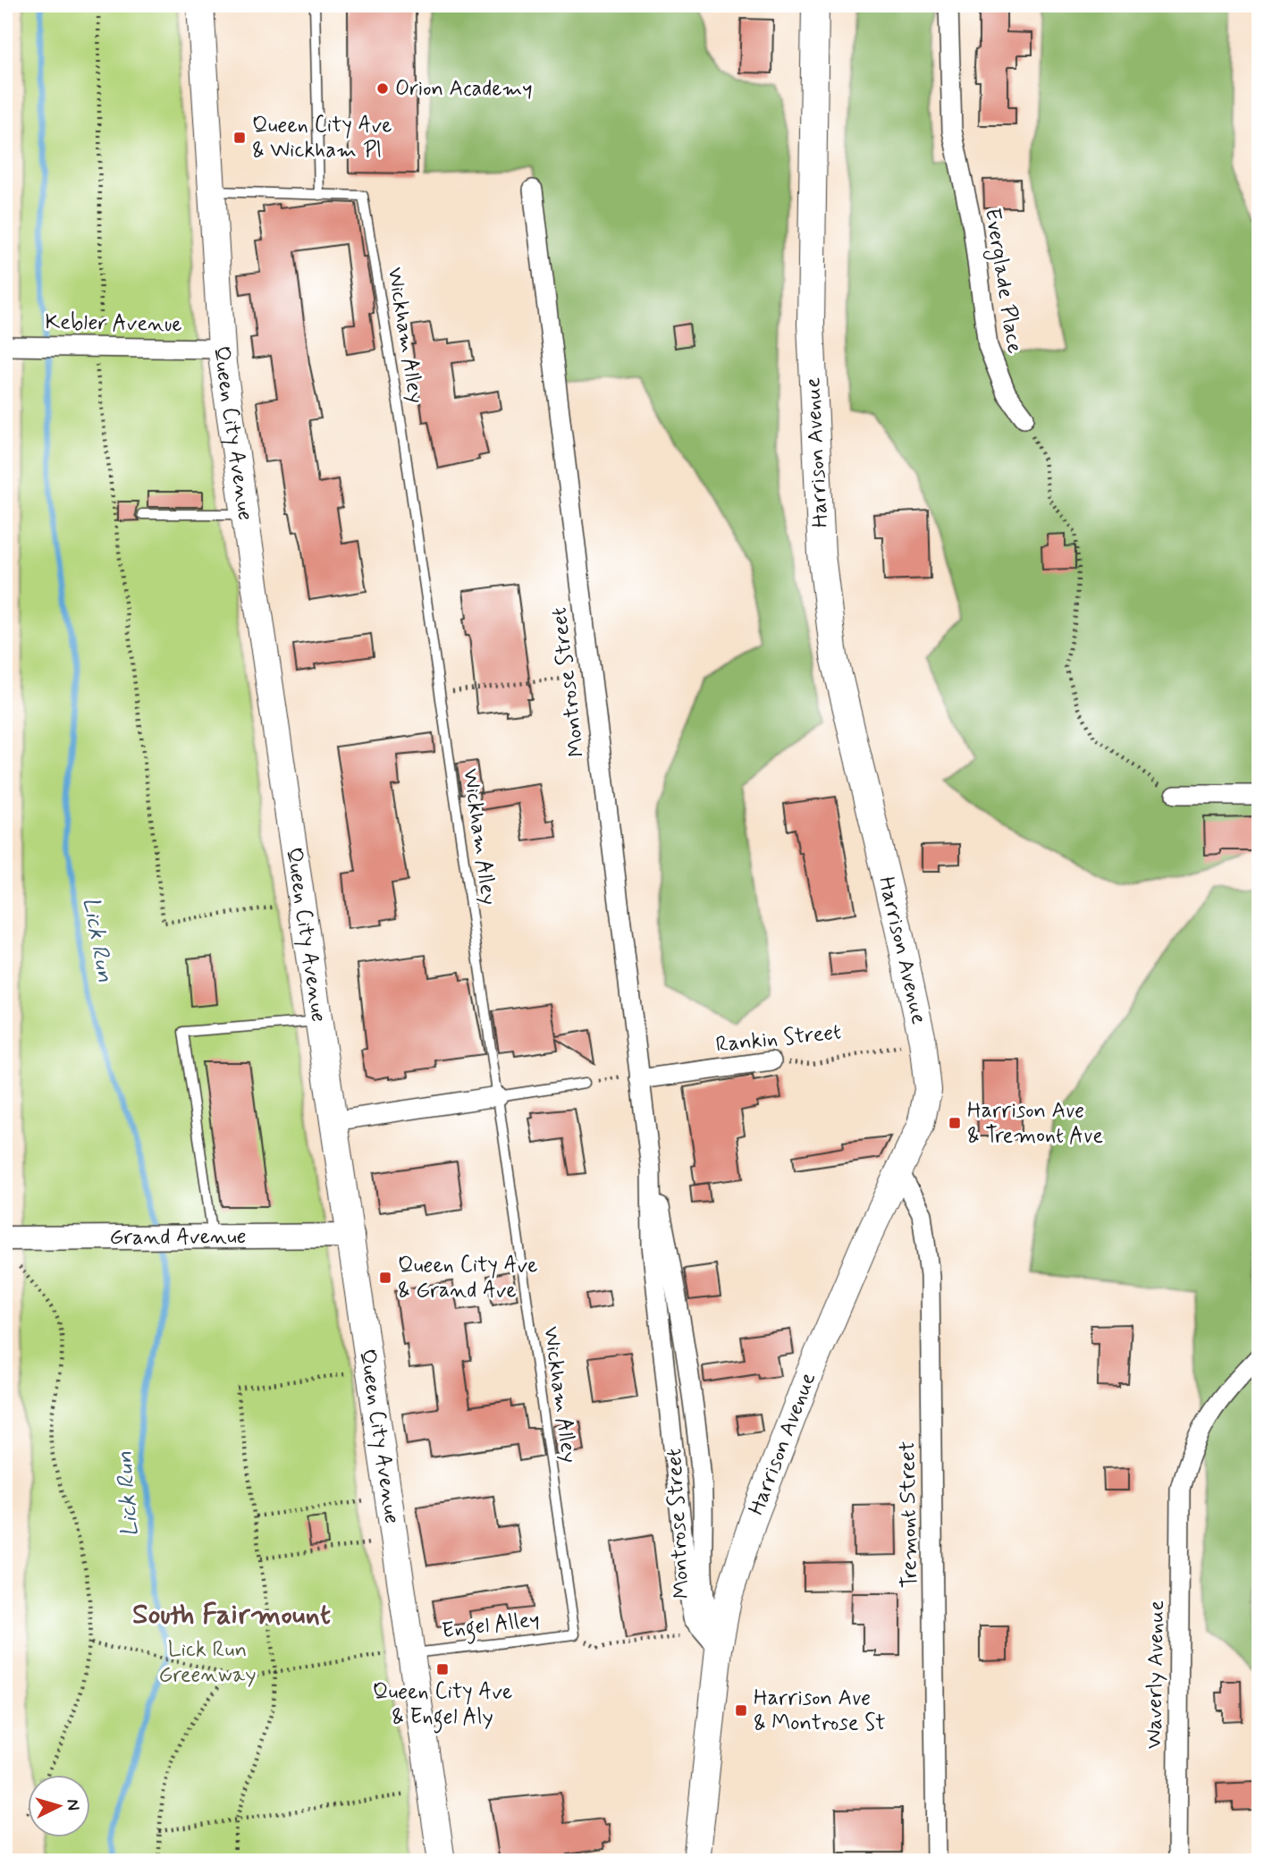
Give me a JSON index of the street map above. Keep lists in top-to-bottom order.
{
  "streets": {
    "main road": ["Queen City Avenue", "Harrison Avenue"],
    "street": [
      "Everglade Place",
      "Kebler Avenue",
      "Montrose Street",
      "Rankin Street",
      "Grand Avenue",
      "Tremont Street",
      "Waverly Avenue"
    ],
    "lane": ["Wickham Alley", "Engel Alley"]
  },
  "crossings": [
    ["Kebler Avenue", "Queen City Avenue"],
    ["Wickham Alley", "Queen City Avenue"],
    ["Wickham Alley", "Engel Alley"],
    ["Queen City Avenue", "Grand Avenue"],
    ["Queen City Avenue", "Engel Alley"],
    ["Harrison Avenue", "Montrose Street"],
    ["Harrison Avenue", "Rankin Street"],
    ["Harrison Avenue", "Tremont Street"],
    ["Montrose Street", "Rankin Street"]
  ],
  "districts": ["South Fairmount"],
  "water": ["Lick Run"],
  "parks": ["Lick Run Greenway"],
  "places": {
    "other": ["Orion Academy"],
    "transit": [
      "Queen City Ave & Wickham Pl",
      "Harrison Ave & Tremont Ave",
      "Queen City Ave & Grand Ave",
      "Queen City Ave & Engel Aly",
      "Harrison Ave & Montrose St"
    ]
  },
  "north": "right"
}
